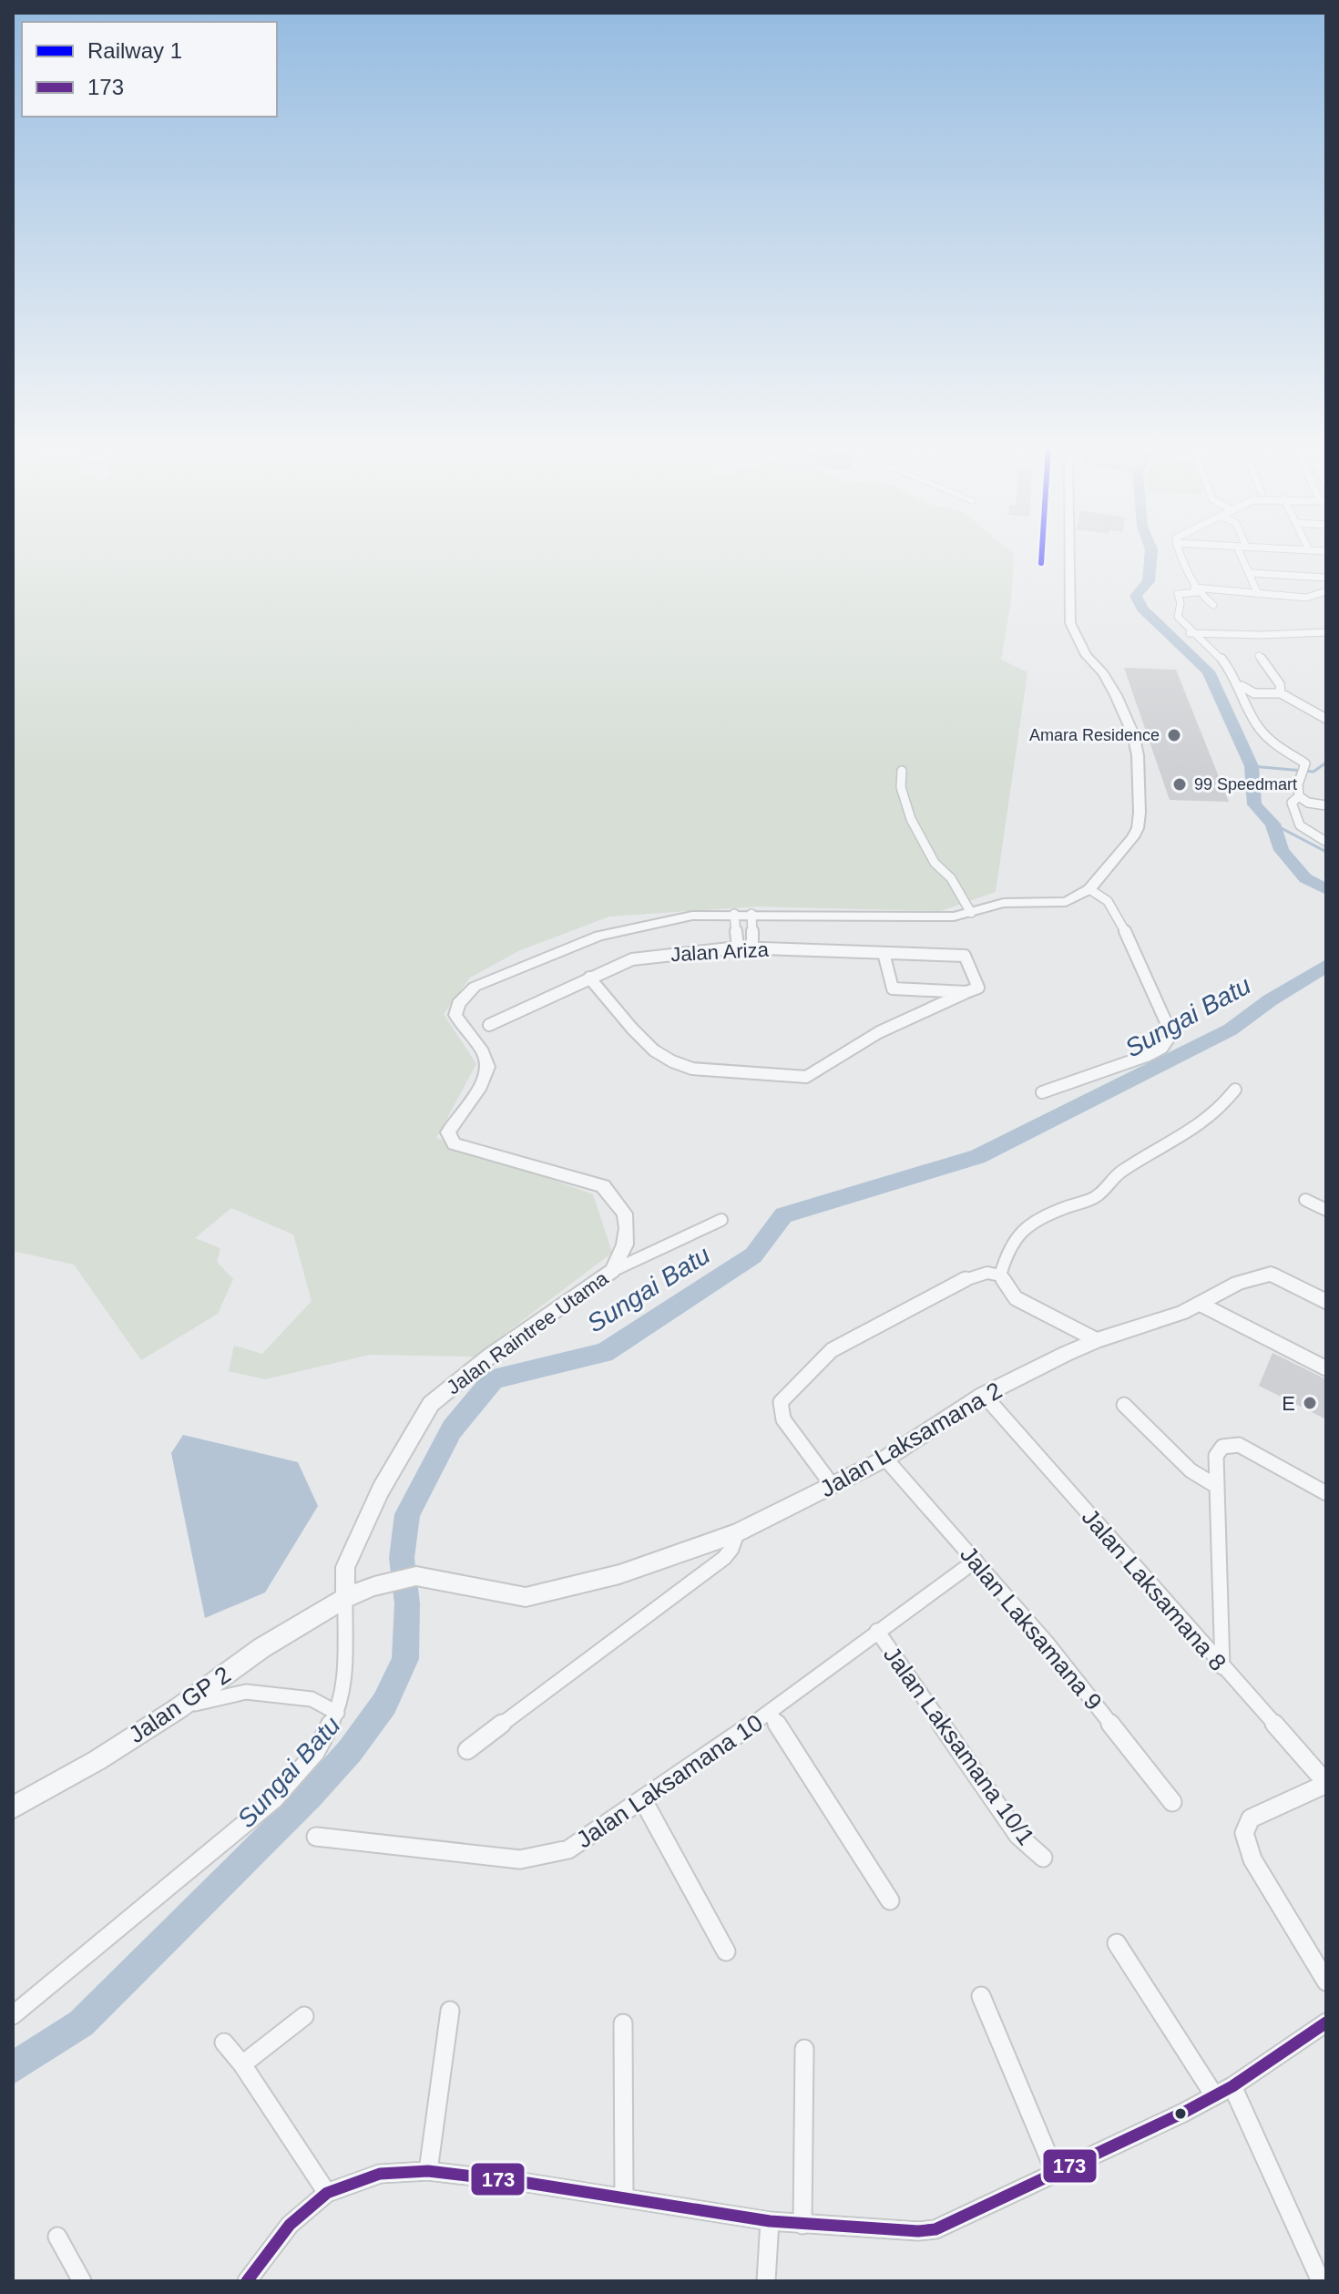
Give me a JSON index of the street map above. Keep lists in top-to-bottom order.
{
  "streets": {
    "street": [
      "Jalan Ariza",
      "Jalan Raintree Utama",
      "Jalan Laksamana 2",
      "Jalan Laksamana 8",
      "Jalan Laksamana 9",
      "Jalan GP 2",
      "Jalan Laksamana 10/1",
      "Jalan Laksamana 10"
    ]
  },
  "crossings": [
    ["Jalan Raintree Utama", "Jalan GP 2"],
    ["Jalan Laksamana 2", "Jalan Laksamana 8"],
    ["Jalan Laksamana 2", "Jalan Laksamana 9"],
    ["Jalan Laksamana 2", "Jalan GP 2"],
    ["Jalan Laksamana 9", "Jalan Laksamana 10"],
    ["Jalan Laksamana 10/1", "Jalan Laksamana 10"]
  ],
  "water": ["Sungai Batu"],
  "places": ["Amara Residence", "99 Speedmart", "E"],
  "lines": ["rail line 1", "transit line 173"],
  "legend": ["Railway 1", "173"]
}
